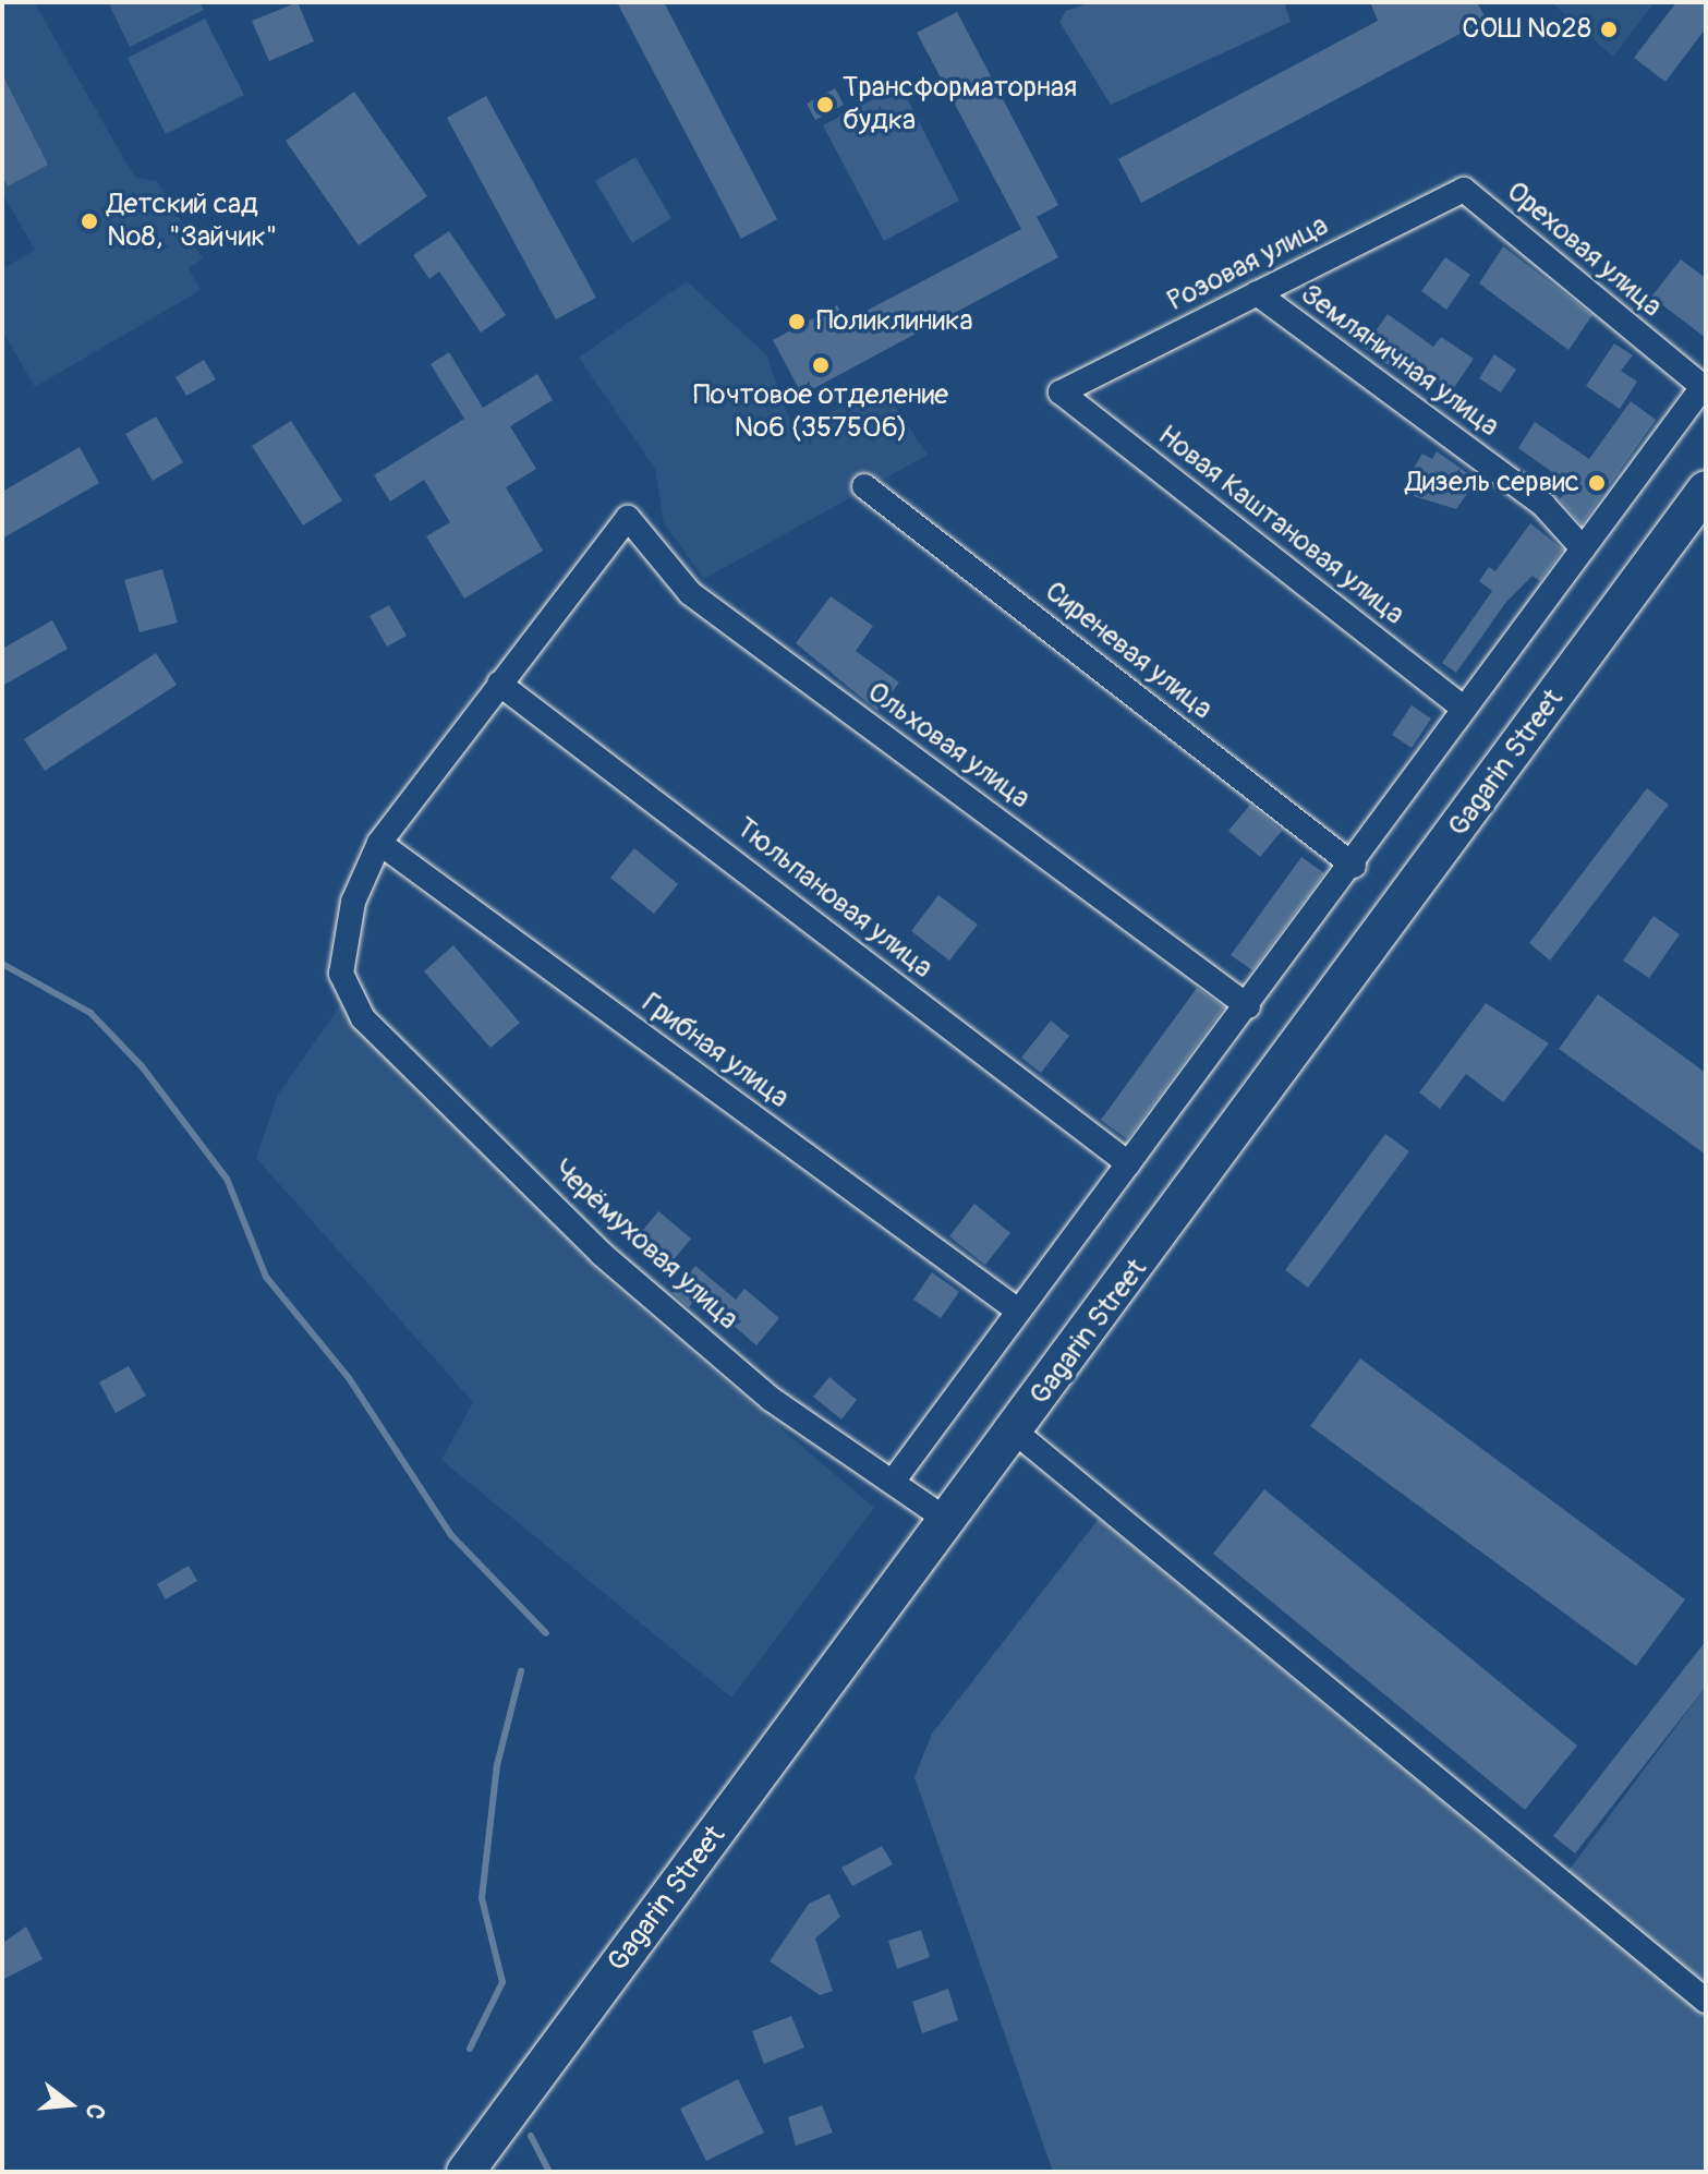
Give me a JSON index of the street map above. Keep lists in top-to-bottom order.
{
  "streets": {
    "main road": ["Gagarin Street"],
    "street": [
      "Ореховая улица",
      "Розовая улица",
      "Земляничная улица",
      "Новая Каштановая улица",
      "Сиреневая улица",
      "Ольховая улица",
      "Тюльпановая улица",
      "Грибная улица",
      "Черёмуховая улица"
    ]
  },
  "crossings": [
    ["Ореховая улица", "Розовая улица"],
    ["Розовая улица", "Земляничная улица"],
    ["Розовая улица", "Новая Каштановая улица"],
    ["Ольховая улица", "Тюльпановая улица"],
    ["Gagarin Street", "Черёмуховая улица"],
    ["Грибная улица", "Черёмуховая улица"]
  ],
  "places": [
    "СОШ №28",
    "Трансформаторная будка",
    "Детский сад №8, \"Зайчик\"",
    "Поликлиника",
    "Почтовое отделение №6 (357506)",
    "Дизель сервис"
  ],
  "north": "right"
}
